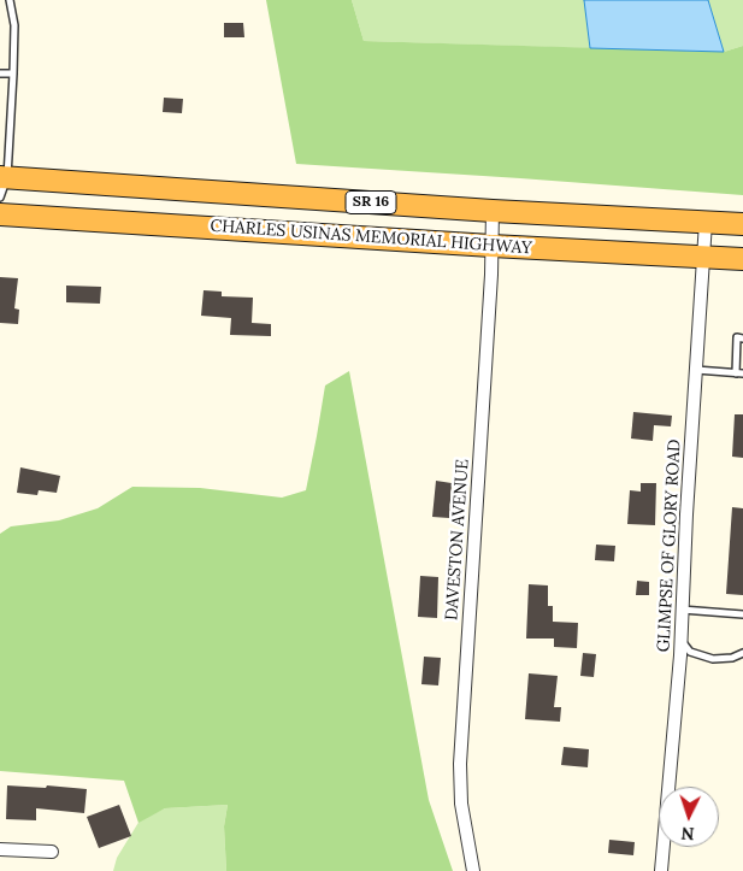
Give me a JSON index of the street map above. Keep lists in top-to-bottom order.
{
  "streets": {
    "highway": ["SR 16", "CHARLES USINAS MEMORIAL HIGHWAY"],
    "street": ["DAVESTON AVENUE", "GLIMPSE OF GLORY ROAD"]
  },
  "crossings": [
    ["CHARLES USINAS MEMORIAL HIGHWAY", "DAVESTON AVENUE"],
    ["CHARLES USINAS MEMORIAL HIGHWAY", "GLIMPSE OF GLORY ROAD"]
  ],
  "north": "bottom"
}
